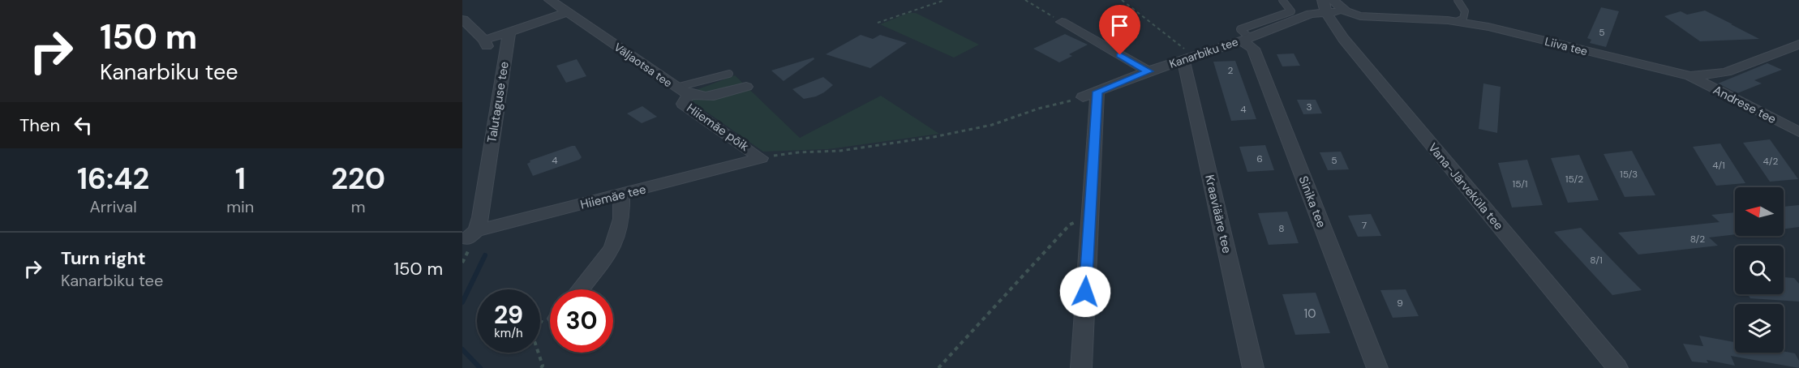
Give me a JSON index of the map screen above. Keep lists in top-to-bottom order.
{
  "streets": {
    "street": [
      "Liiva tee",
      "Kanarbiku tee",
      "Väljaotsa tee",
      "Talutaguse tee",
      "Andrese tee",
      "Hiiemäe põik",
      "Vana-Järveküla tee",
      "Hiiemäe tee",
      "Sinika tee",
      "Kraaviääre tee"
    ]
  },
  "crossings": [
    ["Liiva tee", "Kanarbiku tee"],
    ["Liiva tee", "Andrese tee"],
    ["Liiva tee", "Vana-Järveküla tee"],
    ["Kanarbiku tee", "Vana-Järveküla tee"],
    ["Kanarbiku tee", "Sinika tee"],
    ["Kanarbiku tee", "Kraaviääre tee"],
    ["Väljaotsa tee", "Hiiemäe põik"],
    ["Talutaguse tee", "Hiiemäe tee"],
    ["Hiiemäe põik", "Hiiemäe tee"]
  ],
  "house_numbers": [
    "5",
    "2",
    "3",
    "4",
    "6",
    "4",
    "5",
    "4/2",
    "4/1",
    "15/3",
    "15/2",
    "15/1",
    "7",
    "8",
    "8/2",
    "8/1",
    "9",
    "10"
  ],
  "north": "left",
  "page": {
    "turn": ["150 m", "Kanarbiku tee"],
    "then": "Then",
    "eta": [
      "16:42",
      "Arrival",
      "1",
      "min",
      "220",
      "m"
    ],
    "list": [
      {
        "name": "Turn right",
        "note": "Kanarbiku tee",
        "value": "150 m"
      }
    ],
    "speed": "29 km/h",
    "limit": "30"
  }
}
